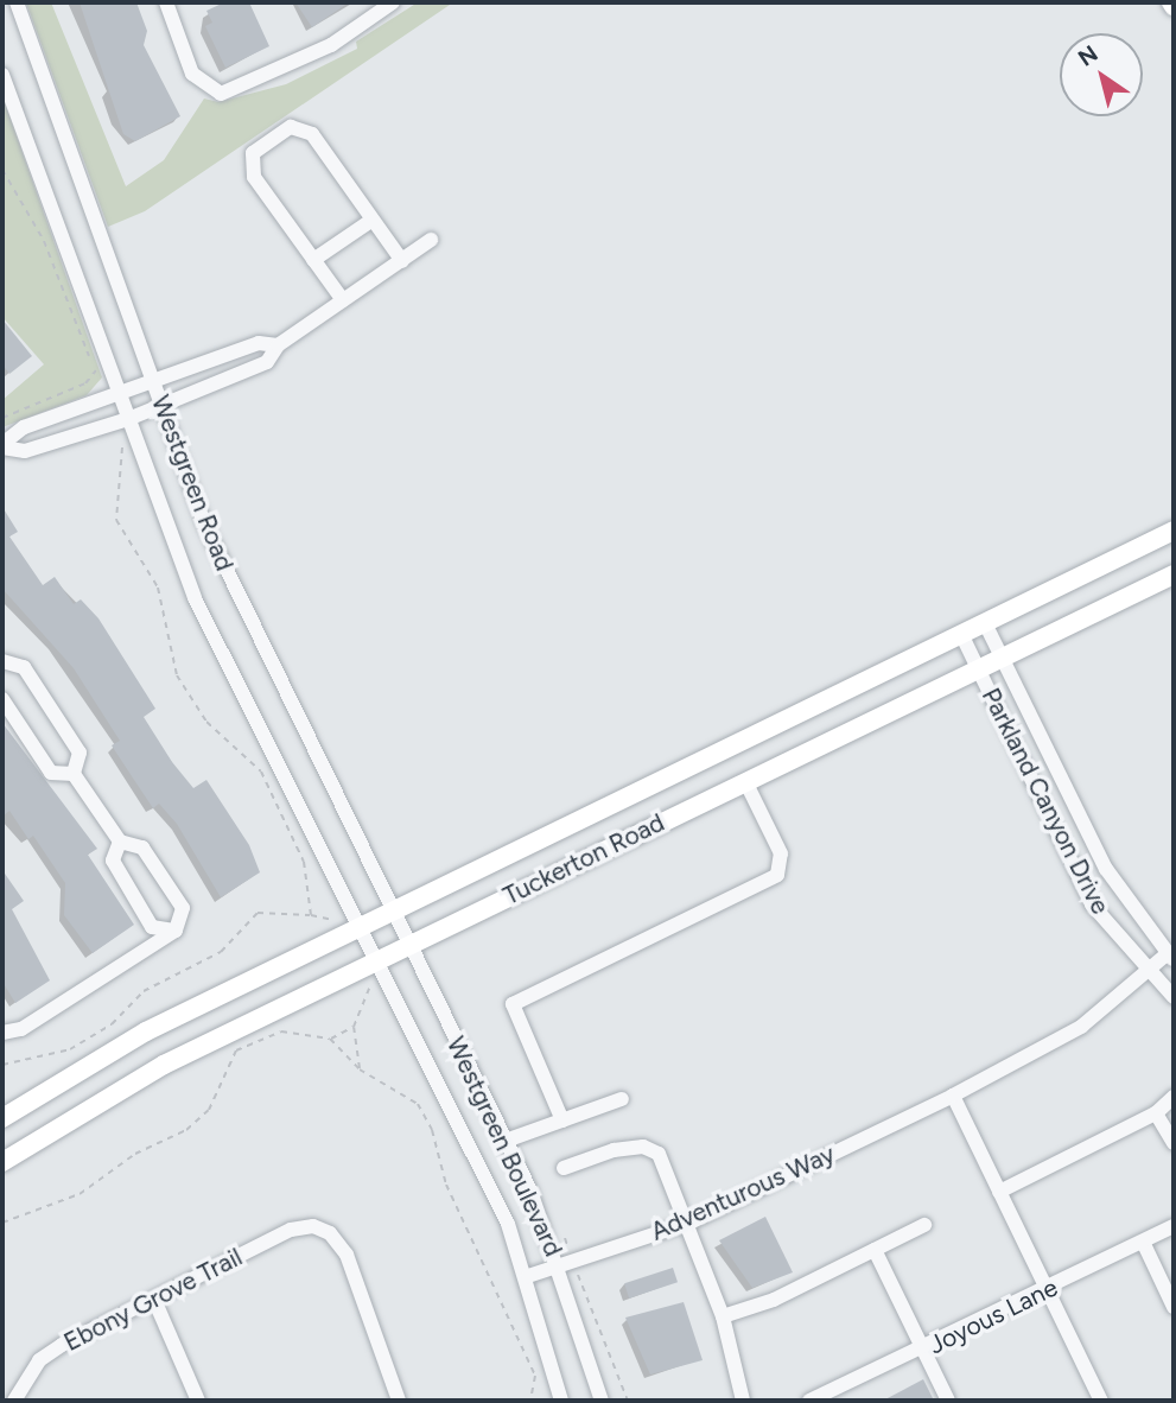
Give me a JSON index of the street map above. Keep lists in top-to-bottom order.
{
  "streets": {
    "main road": ["Tuckerton Road"],
    "street": [
      "Westgreen Road",
      "Parkland Canyon Drive",
      "Westgreen Boulevard",
      "Adventurous Way",
      "Ebony Grove Trail",
      "Joyous Lane"
    ]
  },
  "crossings": [
    ["Westgreen Road", "Tuckerton Road"],
    ["Westgreen Road", "Westgreen Boulevard"],
    ["Parkland Canyon Drive", "Tuckerton Road"],
    ["Parkland Canyon Drive", "Adventurous Way"],
    ["Tuckerton Road", "Westgreen Boulevard"],
    ["Westgreen Boulevard", "Adventurous Way"]
  ],
  "north": "top left"
}
